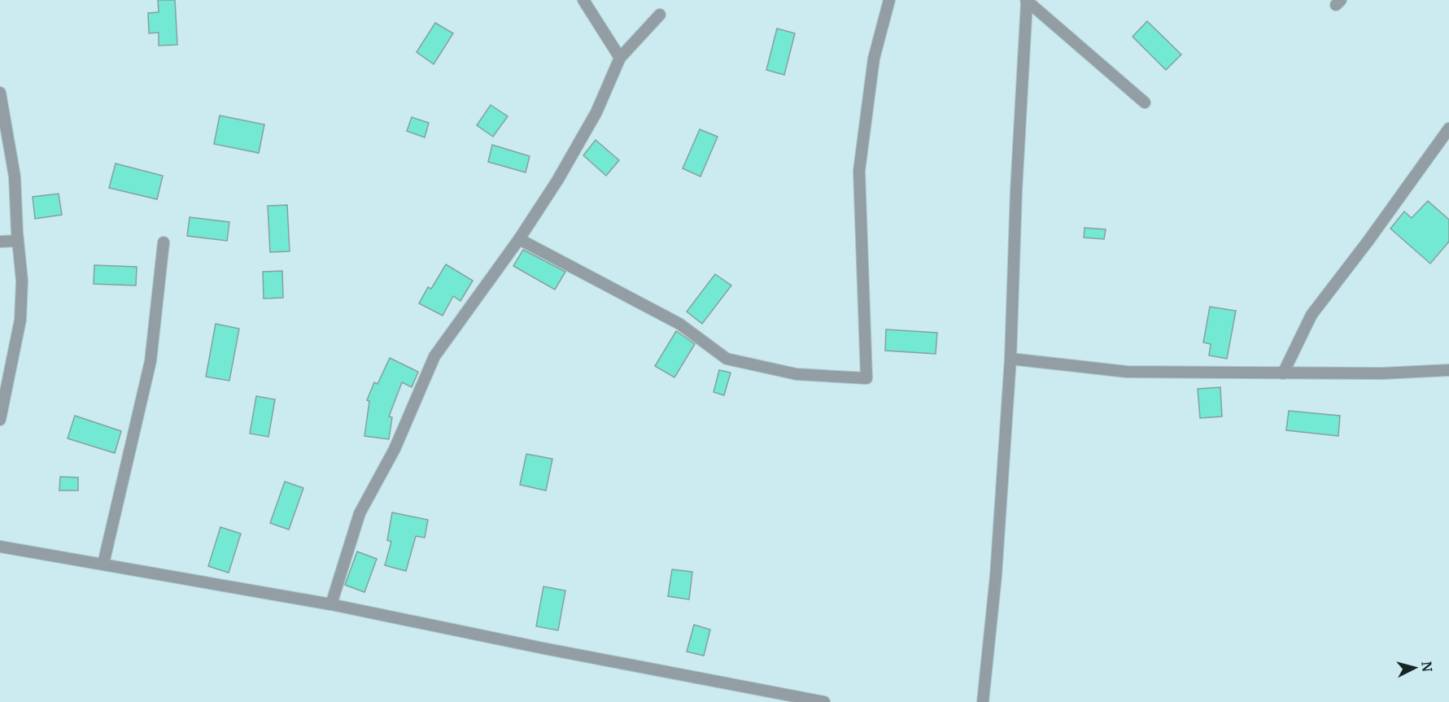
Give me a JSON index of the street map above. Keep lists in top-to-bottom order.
{
  "north": "right"
}
